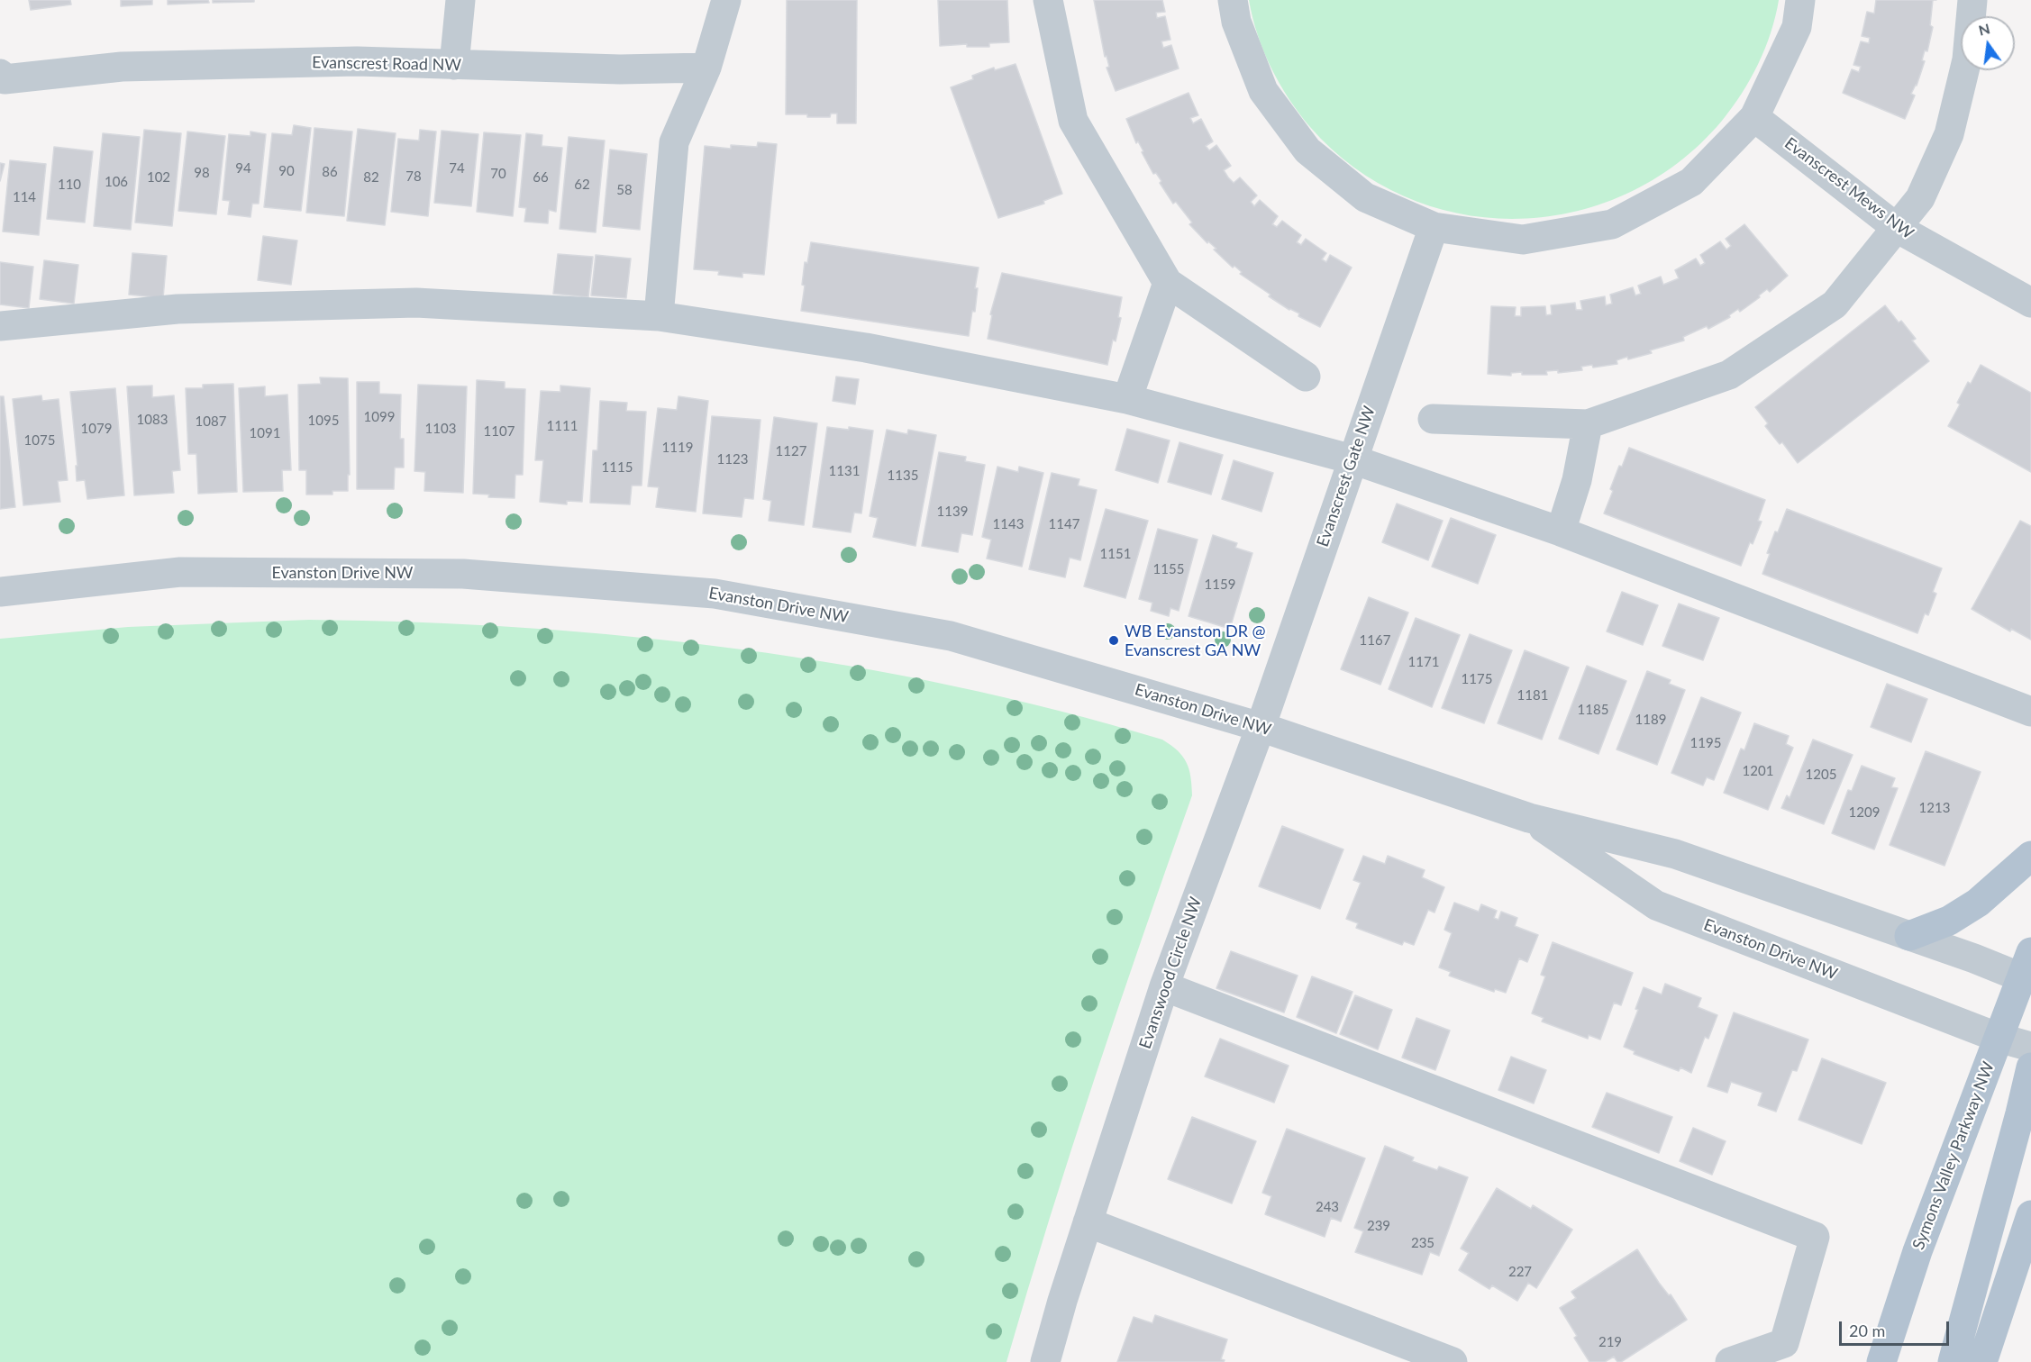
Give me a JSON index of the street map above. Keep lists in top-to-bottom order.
{
  "streets": {
    "main road": ["Symons Valley Parkway NW"],
    "street": [
      "Evanscrest Road NW",
      "Evanscrest Mews NW",
      "Evanscrest Gate NW",
      "Evanston Drive NW",
      "Evanswood Circle NW"
    ]
  },
  "crossings": [
    ["Evanscrest Gate NW", "Evanston Drive NW"],
    ["Evanscrest Gate NW", "Evanswood Circle NW"],
    ["Evanston Drive NW", "Evanswood Circle NW"],
    ["Evanston Drive NW", "Symons Valley Parkway NW"]
  ],
  "places": ["WB Evanston DR @ Evanscrest GA NW"],
  "house_numbers": [
    "94",
    "74",
    "90",
    "86",
    "98",
    "70",
    "78",
    "102",
    "82",
    "66",
    "106",
    "110",
    "62",
    "58",
    "114",
    "1099",
    "1083",
    "1095",
    "1087",
    "1111",
    "1079",
    "1103",
    "1107",
    "1091",
    "1075",
    "1119",
    "1127",
    "1123",
    "1115",
    "1131",
    "1135",
    "1139",
    "1143",
    "1147",
    "1151",
    "1155",
    "1159",
    "1167",
    "1171",
    "1175",
    "1181",
    "1185",
    "1189",
    "1195",
    "1201",
    "1205",
    "1213",
    "1209",
    "243",
    "239",
    "235",
    "227",
    "219"
  ],
  "scale_bar": "20 m",
  "north": "top"
}
